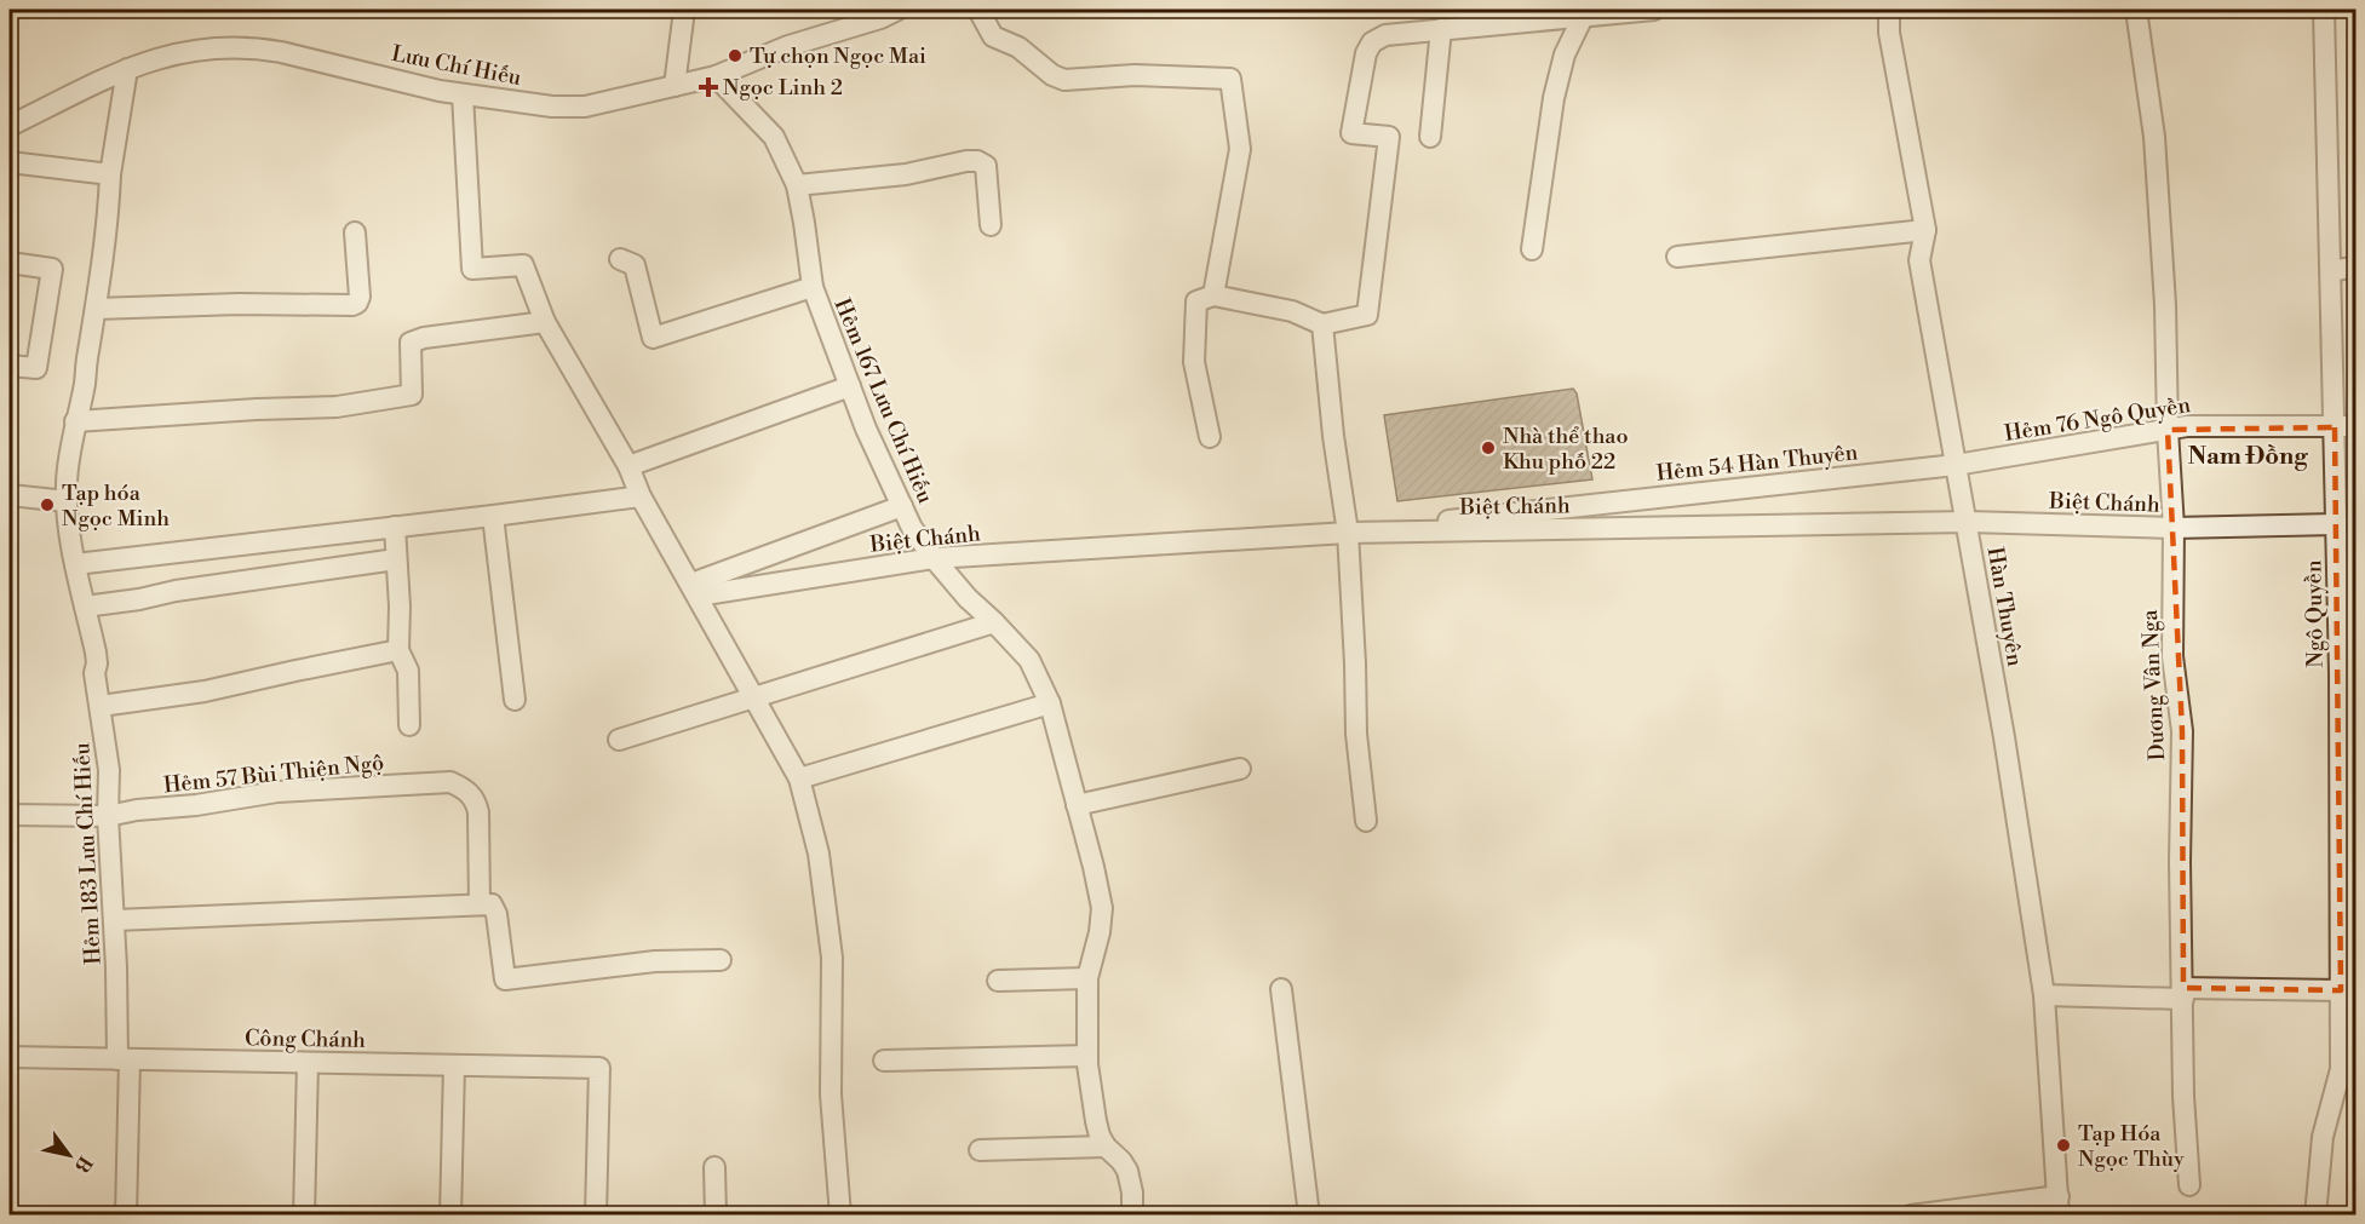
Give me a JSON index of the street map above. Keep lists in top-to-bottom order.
{
  "streets": {
    "street": [
      "Lưu Chí Hiếu",
      "Hẻm 167 Lưu Chí Hiếu",
      "Hẻm 76 Ngô Quyền",
      "Hẻm 54 Hàn Thuyên",
      "Biệt Chánh",
      "Hàn Thuyên",
      "Ngô Quyền",
      "Dương Vân Nga",
      "Hẻm 57 Bùi Thiện Ngộ",
      "Hẻm 183 Lưu Chí Hiếu",
      "Công Chánh"
    ]
  },
  "crossings": [
    ["Lưu Chí Hiếu", "Hẻm 167 Lưu Chí Hiếu"],
    ["Lưu Chí Hiếu", "Hẻm 183 Lưu Chí Hiếu"],
    ["Hẻm 167 Lưu Chí Hiếu", "Biệt Chánh"],
    ["Hẻm 76 Ngô Quyền", "Hẻm 54 Hàn Thuyên"],
    ["Hẻm 76 Ngô Quyền", "Hàn Thuyên"],
    ["Hẻm 76 Ngô Quyền", "Ngô Quyền"],
    ["Hẻm 76 Ngô Quyền", "Dương Vân Nga"],
    ["Hẻm 54 Hàn Thuyên", "Biệt Chánh"],
    ["Hẻm 54 Hàn Thuyên", "Hàn Thuyên"],
    ["Biệt Chánh", "Hàn Thuyên"],
    ["Biệt Chánh", "Ngô Quyền"],
    ["Biệt Chánh", "Dương Vân Nga"],
    ["Hẻm 57 Bùi Thiện Ngộ", "Hẻm 183 Lưu Chí Hiếu"],
    ["Hẻm 183 Lưu Chí Hiếu", "Công Chánh"]
  ],
  "districts": ["Nam Đồng"],
  "places": {
    "other": [
      "Tự chọn Ngọc Mai",
      "Nhà thể thao Khu phố 22",
      "Tạp hóa Ngọc Minh",
      "Tạp Hóa Ngọc Thùy"
    ],
    "health": ["Ngọc Linh 2"]
  },
  "north": "bottom right"
}
